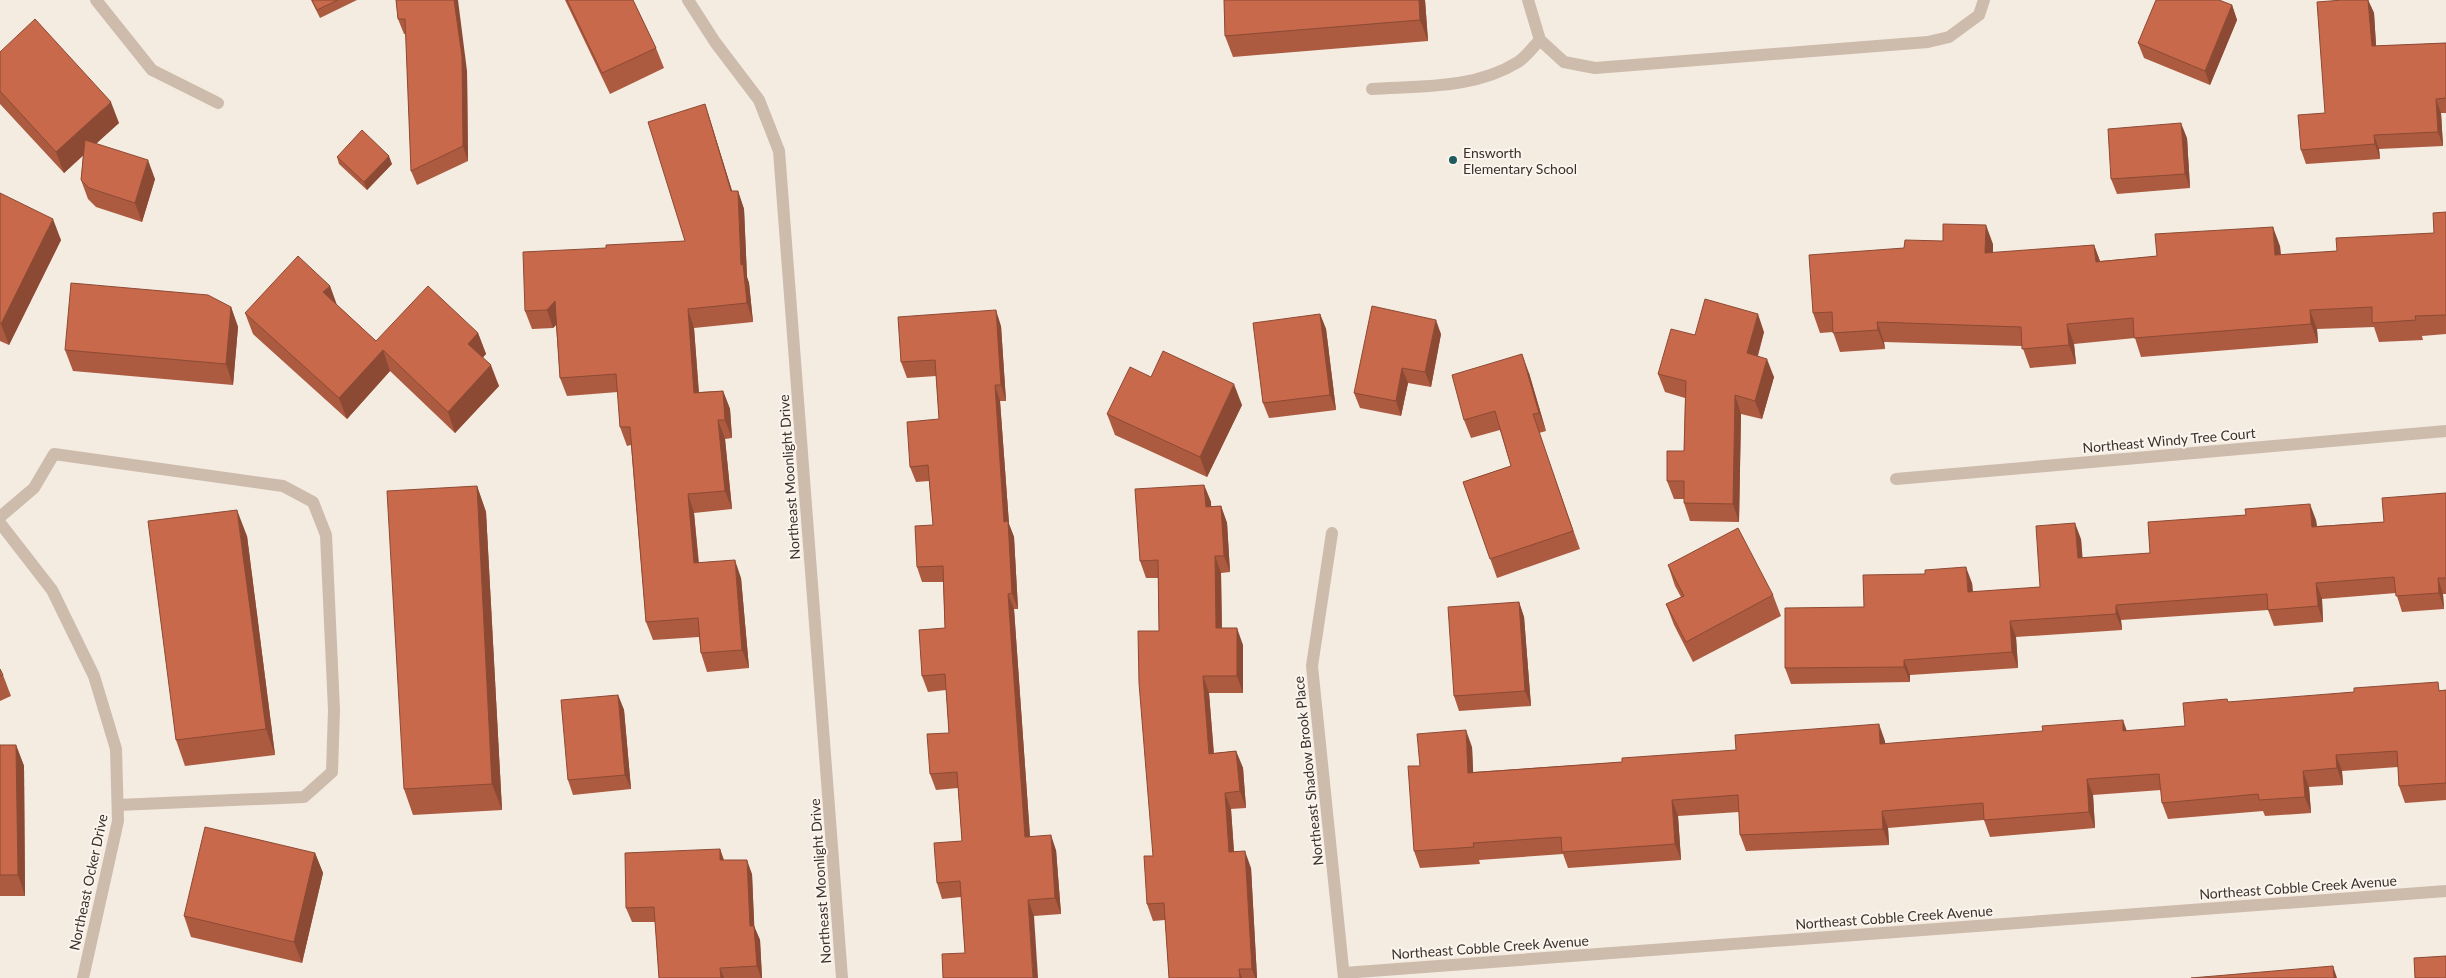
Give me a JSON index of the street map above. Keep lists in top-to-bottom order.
{
  "streets": {
    "street": [
      "Northeast Windy Tree Court",
      "Northeast Moonlight Drive",
      "Northeast Shadow Brook Place",
      "Northeast Ocker Drive",
      "Northeast Cobble Creek Avenue"
    ]
  },
  "crossings": [
    ["Northeast Shadow Brook Place", "Northeast Cobble Creek Avenue"]
  ],
  "places": ["Ensworth Elementary School"]
}
